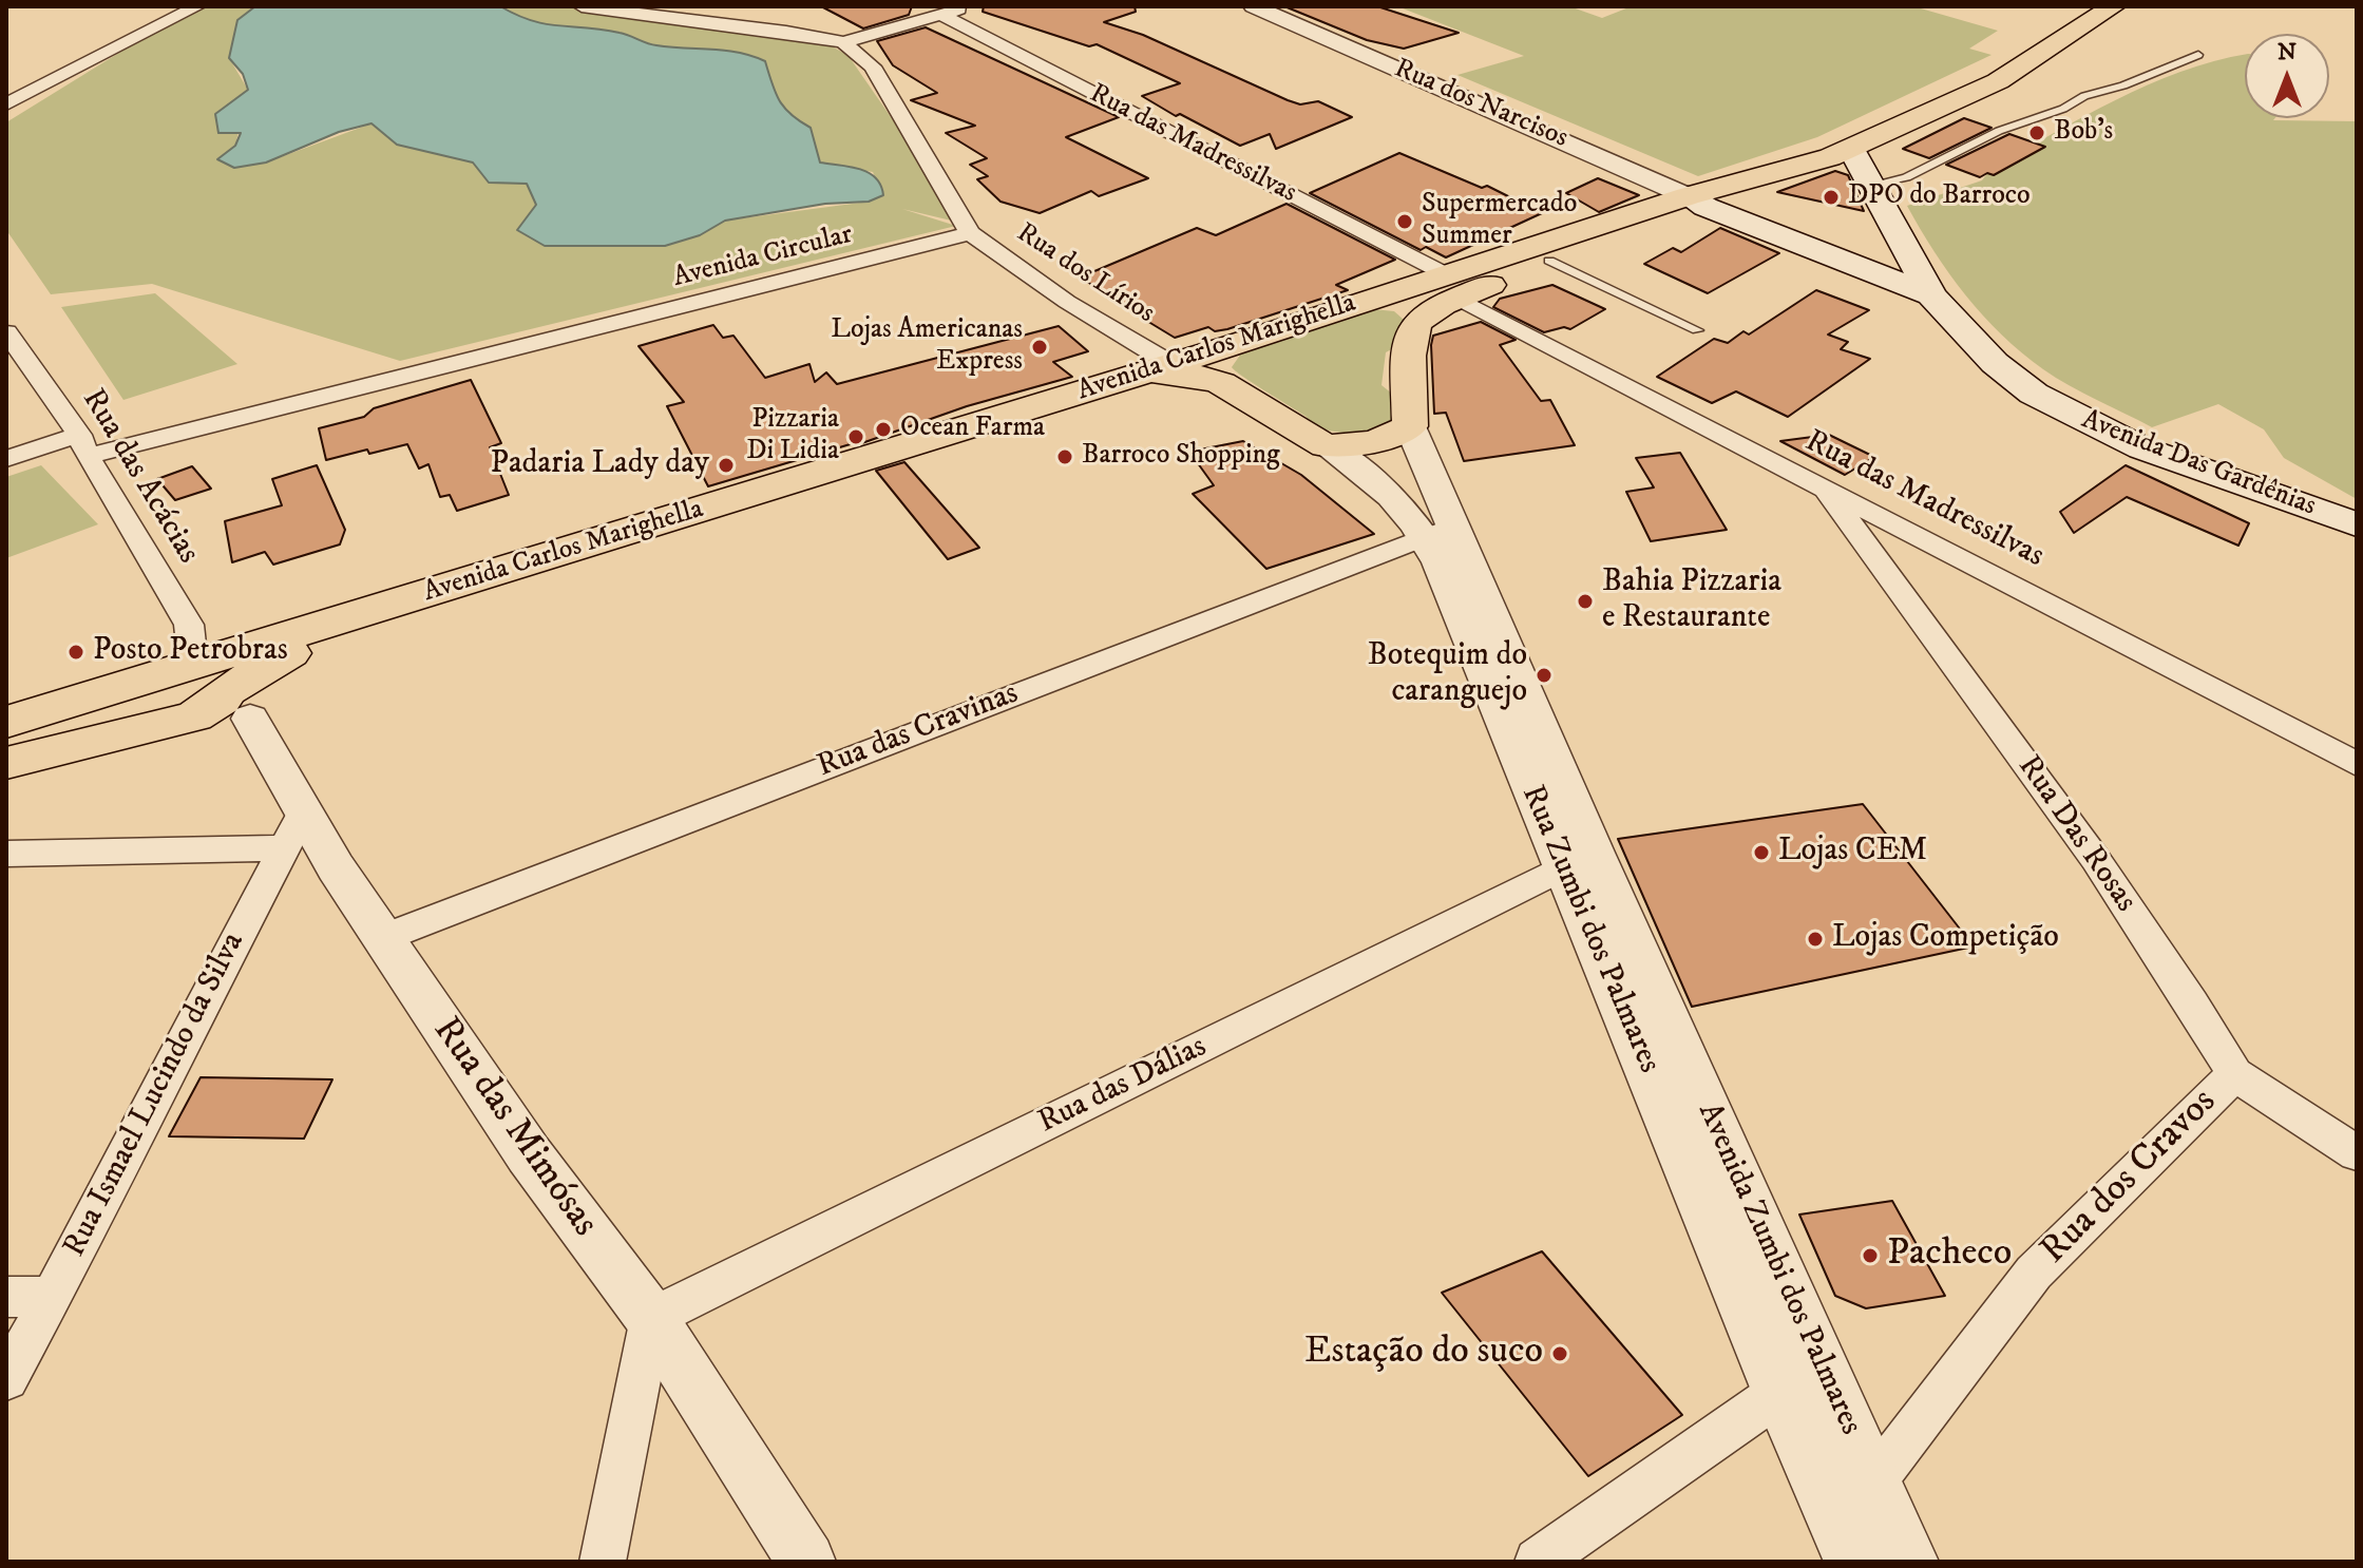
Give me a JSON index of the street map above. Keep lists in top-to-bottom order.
{
  "streets": {
    "main road": ["Avenida Carlos Marighella", "Avenida Das Gardênias", "Avenida Zumbi dos Palmares"],
    "street": [
      "Rua dos Narcisos",
      "Rua das Madressilvas",
      "Avenida Circular",
      "Rua dos Lírios",
      "Rua das Acácias",
      "Rua das Cravinas",
      "Rua Das Rosas",
      "Rua Zumbi dos Palmares",
      "Rua das Dálias",
      "Rua Ismael Lucindo da Silva",
      "Rua das Mimósas",
      "Rua dos Cravos"
    ]
  },
  "crossings": [
    ["Rua dos Narcisos", "Avenida Carlos Marighella"],
    ["Rua dos Narcisos", "Avenida Das Gardênias"],
    ["Rua das Madressilvas", "Avenida Carlos Marighella"],
    ["Rua das Madressilvas", "Rua Das Rosas"],
    ["Avenida Circular", "Rua dos Lírios"],
    ["Avenida Circular", "Rua das Acácias"],
    ["Rua dos Lírios", "Avenida Carlos Marighella"],
    ["Avenida Carlos Marighella", "Avenida Das Gardênias"],
    ["Avenida Carlos Marighella", "Rua das Acácias"],
    ["Avenida Carlos Marighella", "Rua das Mimósas"],
    ["Avenida Carlos Marighella", "Avenida Zumbi dos Palmares"],
    ["Rua das Cravinas", "Rua das Mimósas"],
    ["Rua das Cravinas", "Avenida Zumbi dos Palmares"],
    ["Rua Das Rosas", "Rua dos Cravos"],
    ["Rua Zumbi dos Palmares", "Rua das Dálias"],
    ["Rua Zumbi dos Palmares", "Avenida Zumbi dos Palmares"],
    ["Rua das Dálias", "Rua das Mimósas"],
    ["Rua das Dálias", "Avenida Zumbi dos Palmares"],
    ["Rua Ismael Lucindo da Silva", "Rua das Mimósas"],
    ["Rua dos Cravos", "Avenida Zumbi dos Palmares"]
  ],
  "places": [
    "Bob's",
    "DPO do Barroco",
    "Supermercado Summer",
    "Lojas Americanas Express",
    "Ocean Farma",
    "Pizzaria Di Lidia",
    "Barroco Shopping",
    "Padaria Lady day",
    "Bahia Pizzaria e Restaurante",
    "Posto Petrobras",
    "Botequim do caranguejo",
    "Lojas CEM",
    "Lojas Competição",
    "Pacheco",
    "Estação do suco"
  ],
  "north": "top"
}
